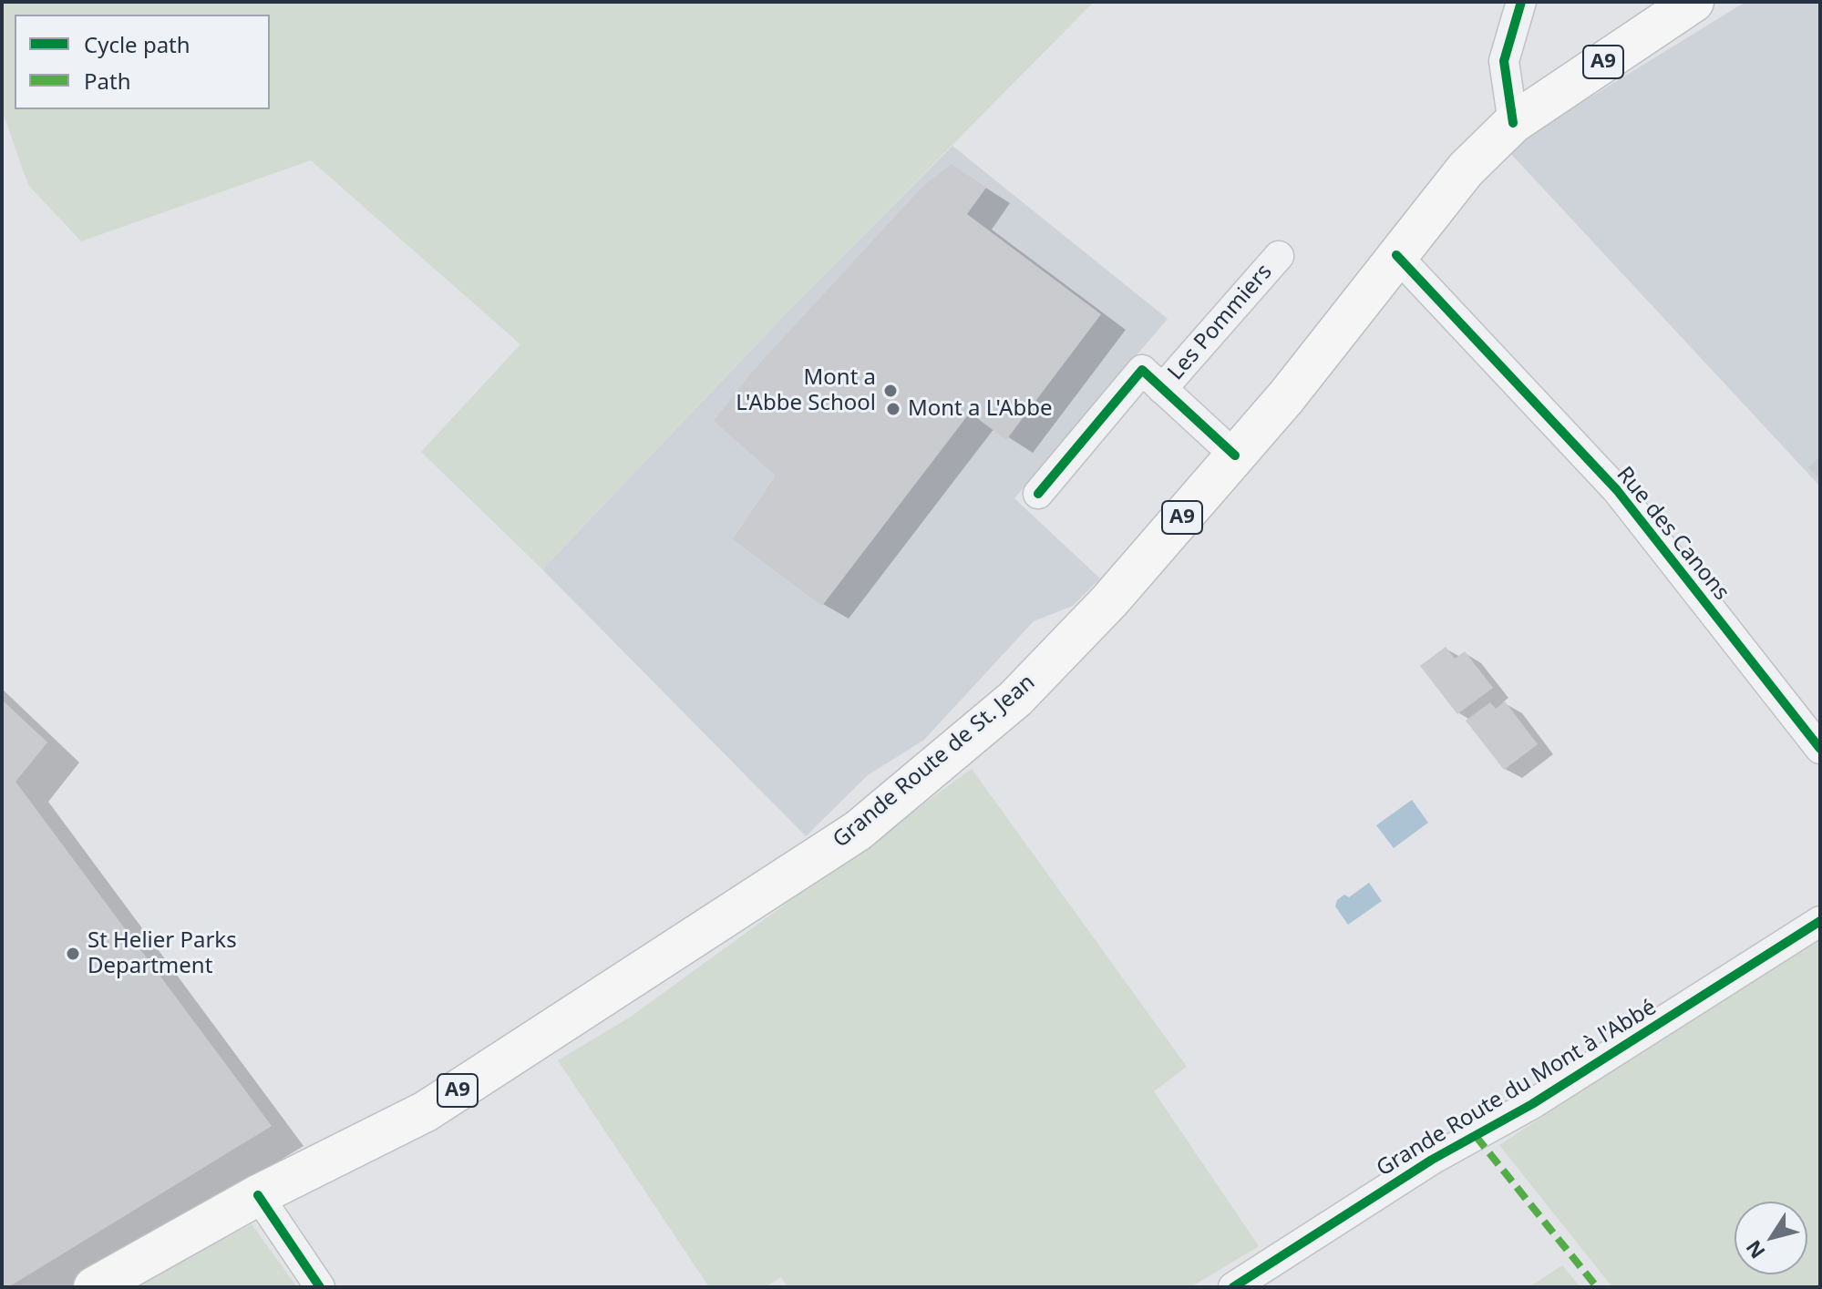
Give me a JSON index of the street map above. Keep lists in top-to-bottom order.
{
  "streets": {
    "main road": ["A9", "Grande Route de St. Jean"],
    "street": ["Les Pommiers", "Rue des Canons", "Grande Route du Mont à l'Abbé"]
  },
  "crossings": [
    ["Les Pommiers", "Grande Route de St. Jean"],
    ["Rue des Canons", "Grande Route de St. Jean"]
  ],
  "places": ["Mont a L'Abbe School", "Mont a L'Abbe", "St Helier Parks Department"],
  "legend": ["Cycle path", "Path"],
  "north": "bottom left"
}
